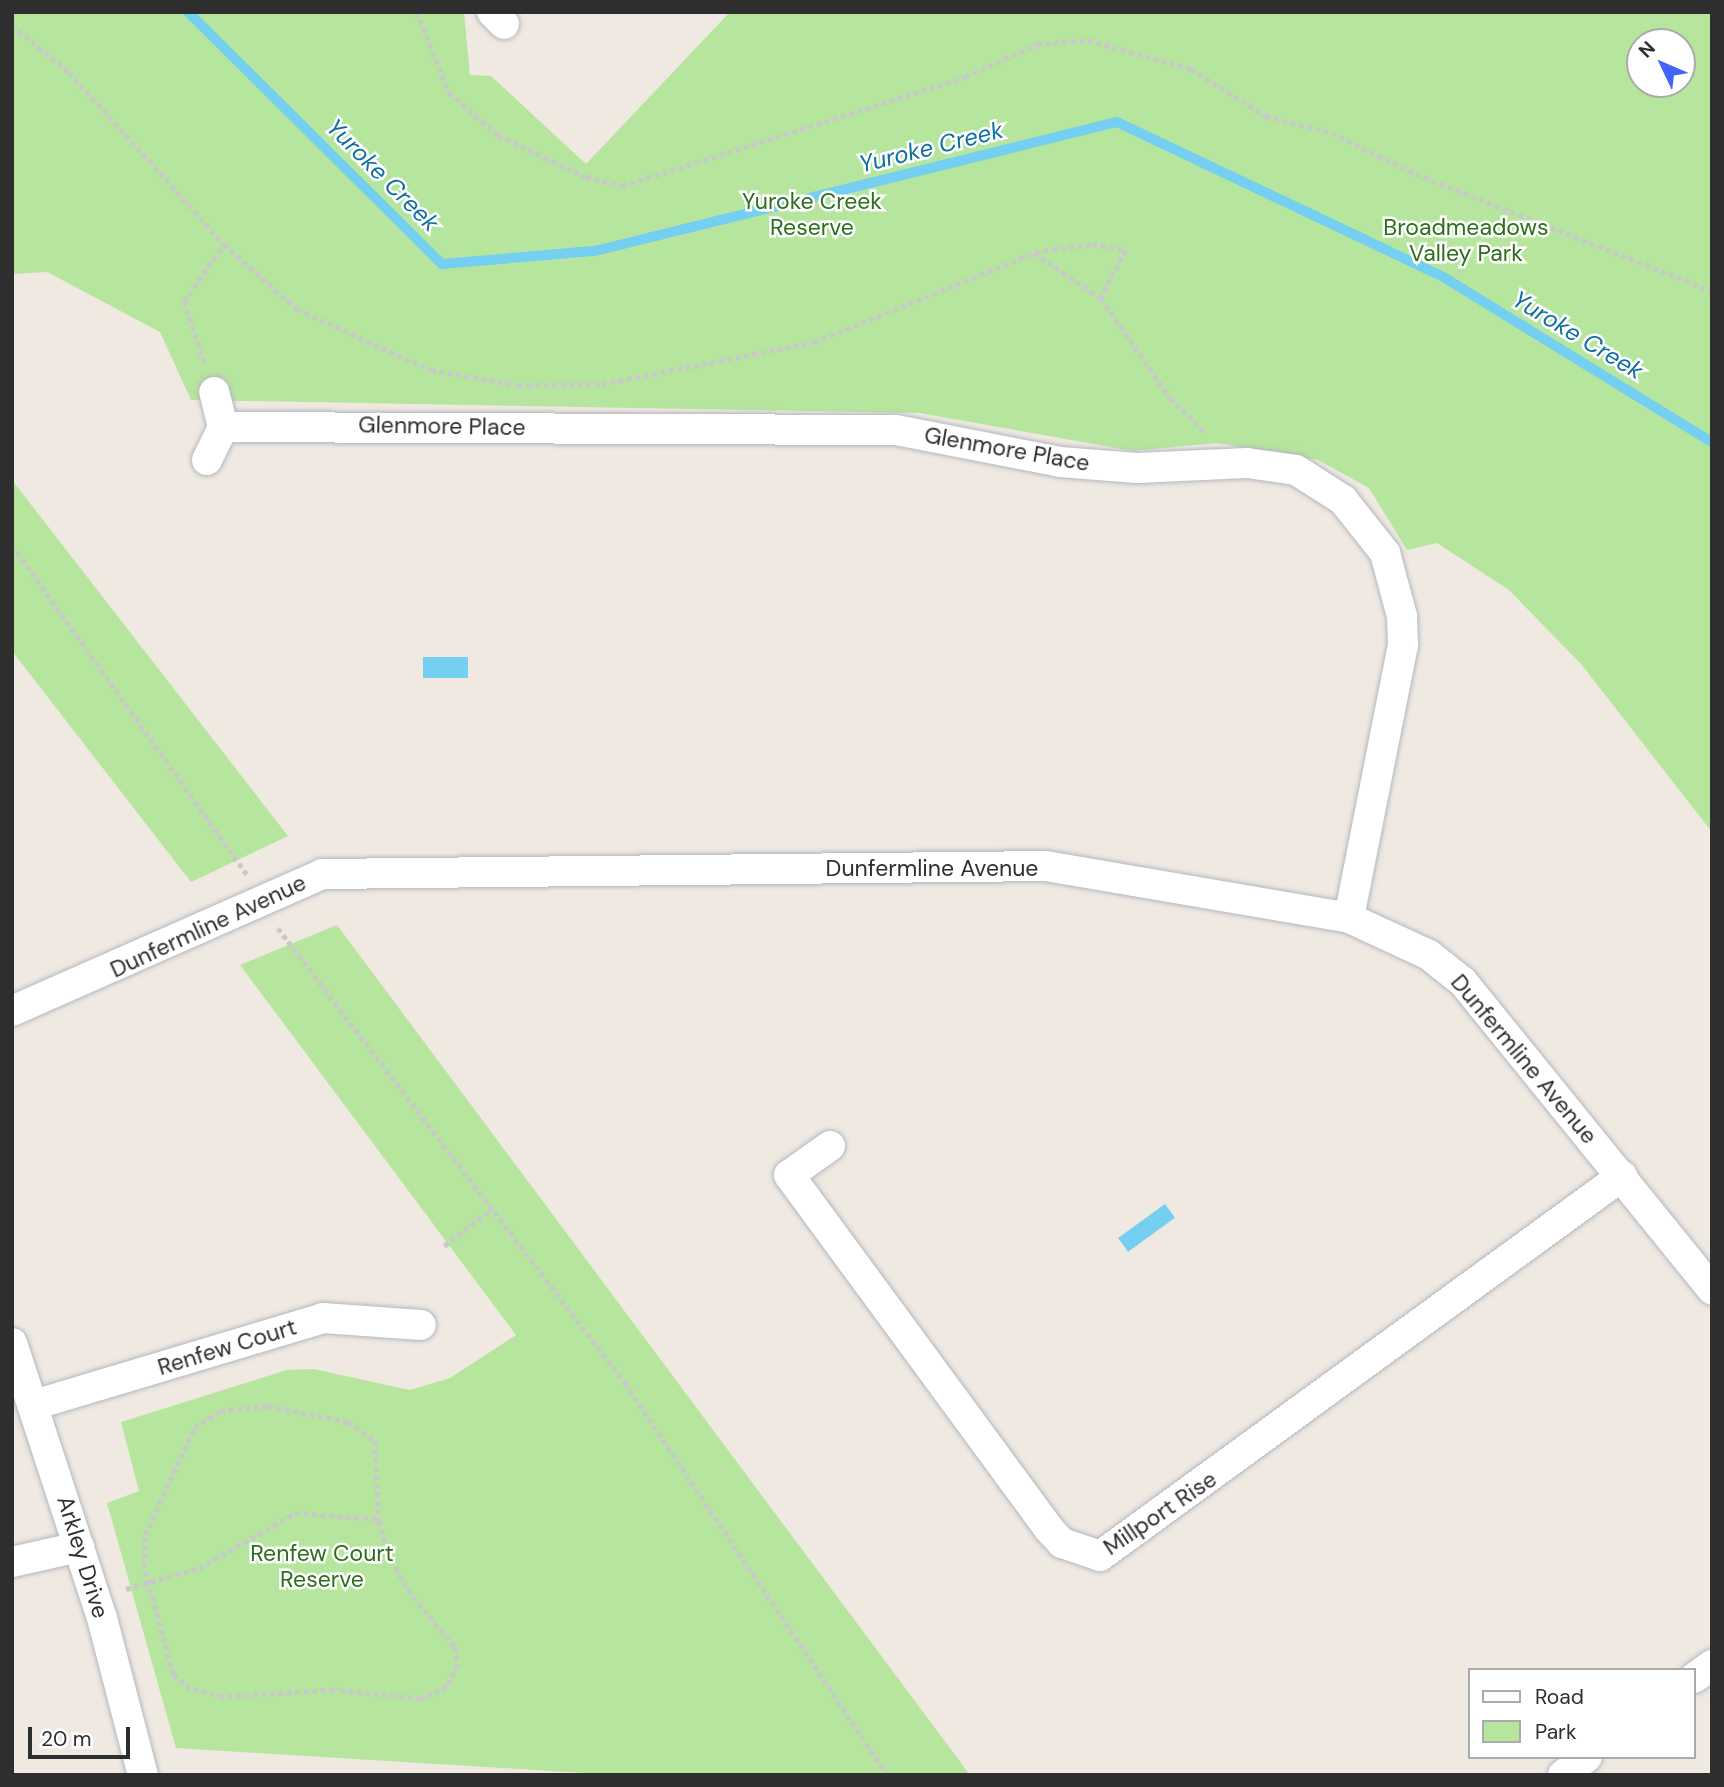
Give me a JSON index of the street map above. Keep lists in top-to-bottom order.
{
  "streets": {
    "street": [
      "Glenmore Place",
      "Dunfermline Avenue",
      "Renfew Court",
      "Millport Rise",
      "Arkley Drive"
    ]
  },
  "crossings": [
    ["Glenmore Place", "Dunfermline Avenue"],
    ["Dunfermline Avenue", "Millport Rise"],
    ["Renfew Court", "Arkley Drive"]
  ],
  "water": ["Yuroke Creek"],
  "parks": ["Yuroke Creek Reserve", "Broadmeadows Valley Park", "Renfew Court Reserve"],
  "legend": ["Road", "Park"],
  "scale_bar": "20 m",
  "north": "top left"
}
